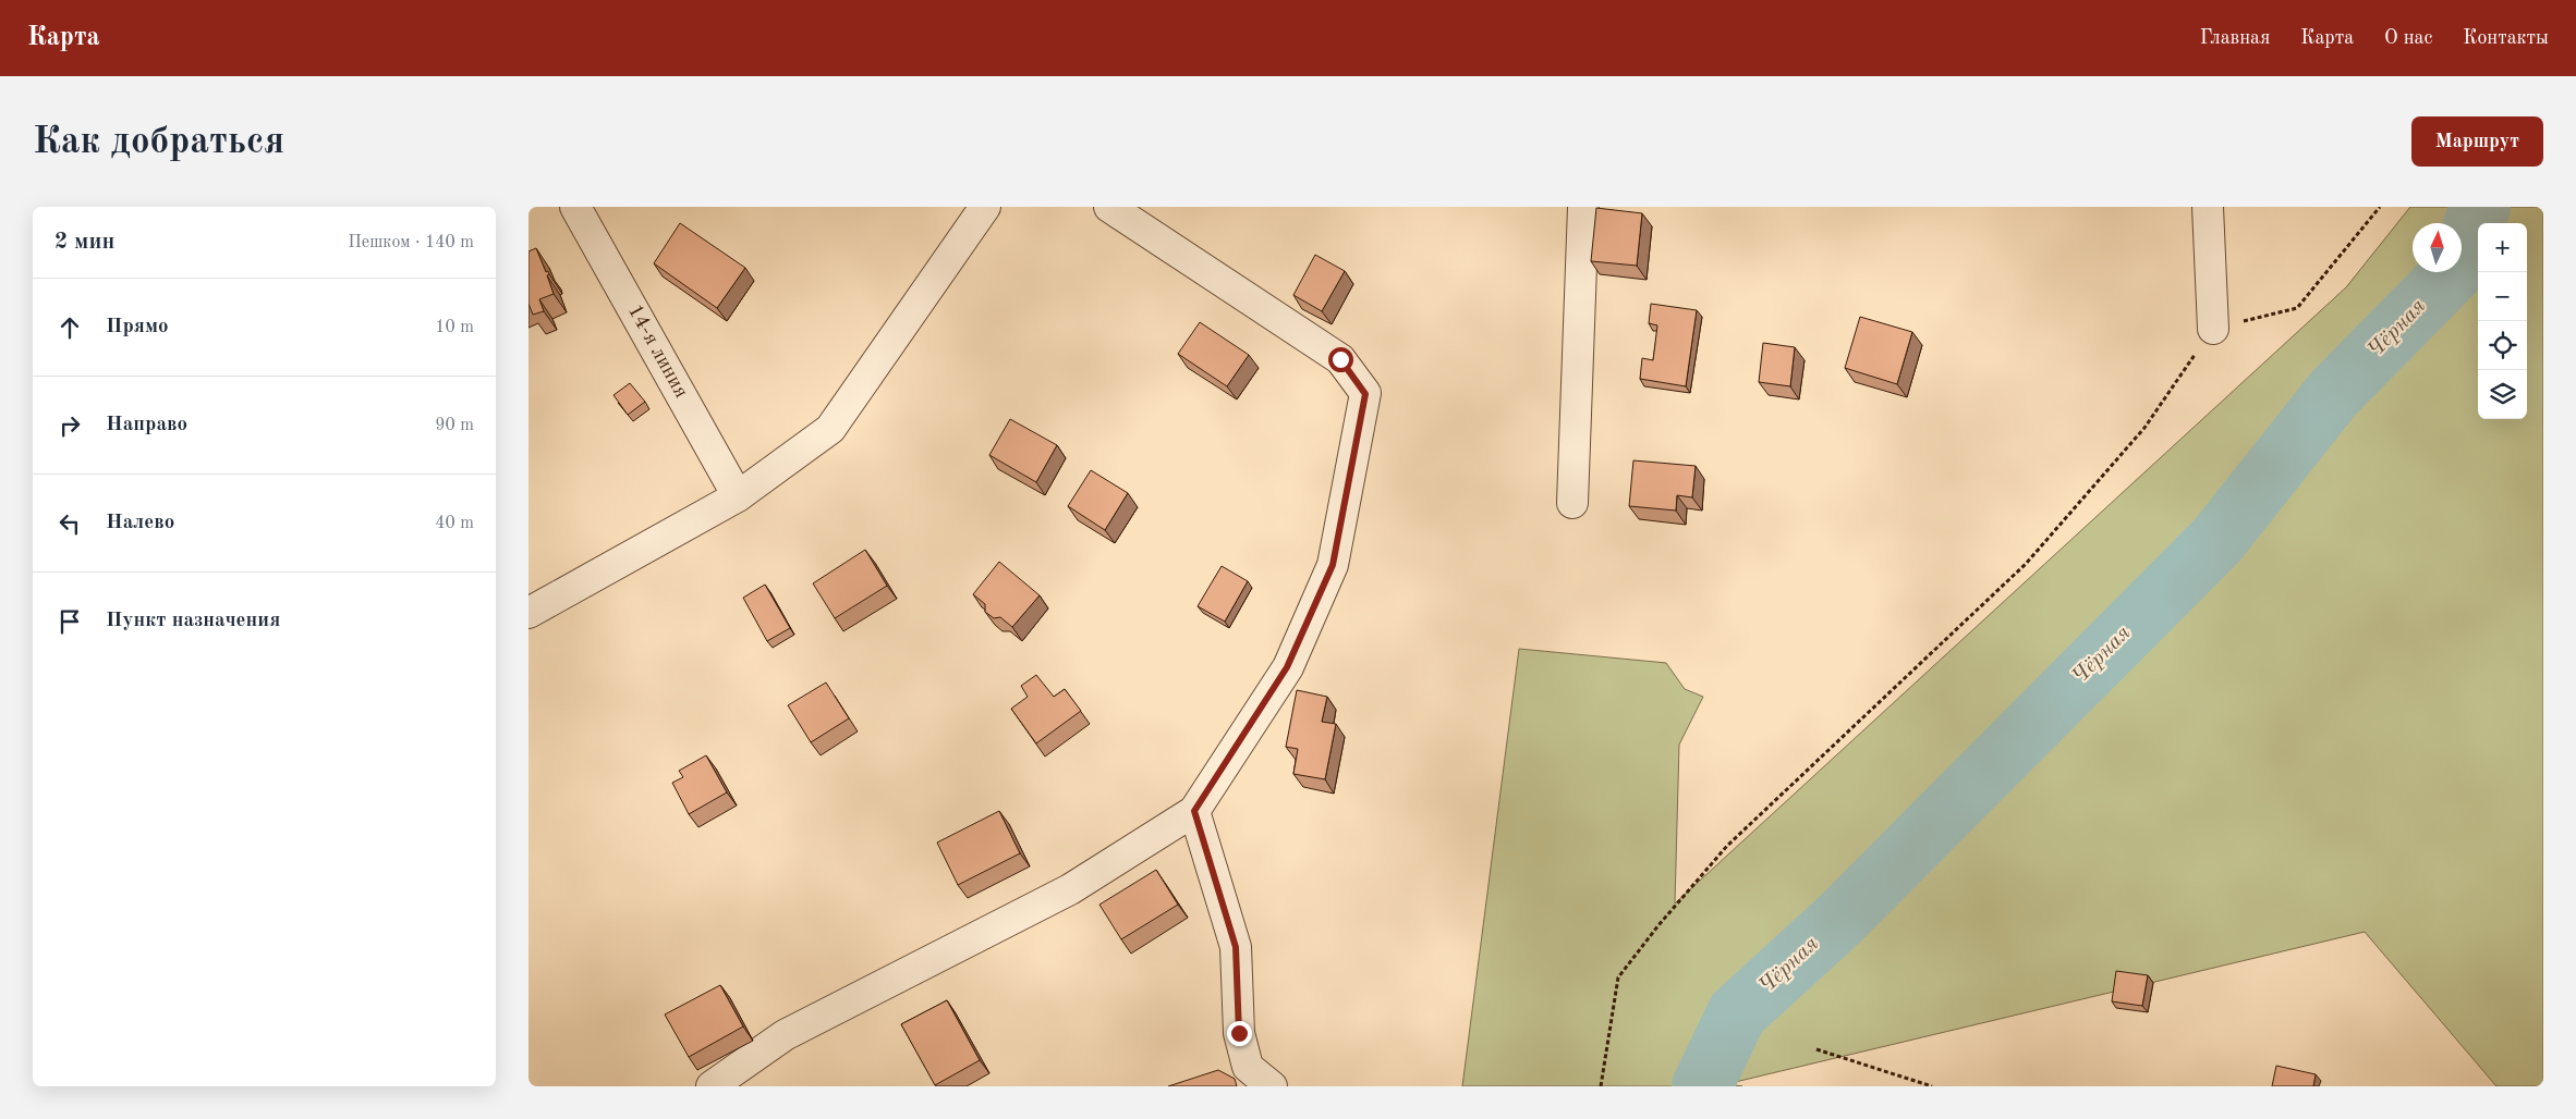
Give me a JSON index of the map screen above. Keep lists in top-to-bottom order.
{
  "streets": {
    "street": ["14-я линия"]
  },
  "water": ["Чёрная"],
  "north": "top",
  "page": {
    "header": "Карта",
    "nav": [
      "Главная",
      "Карта",
      "О нас",
      "Контакты"
    ],
    "buttons": "Маршрут",
    "title": "Как добраться",
    "heading": ["2 мин", "Пешком · 140 m"],
    "map_buttons": ["+", "−"],
    "list": [
      ["Прямо", "10 m"],
      ["Направо", "90 m"],
      ["Налево", "40 m"],
      "Пункт назначения"
    ]
  }
}
